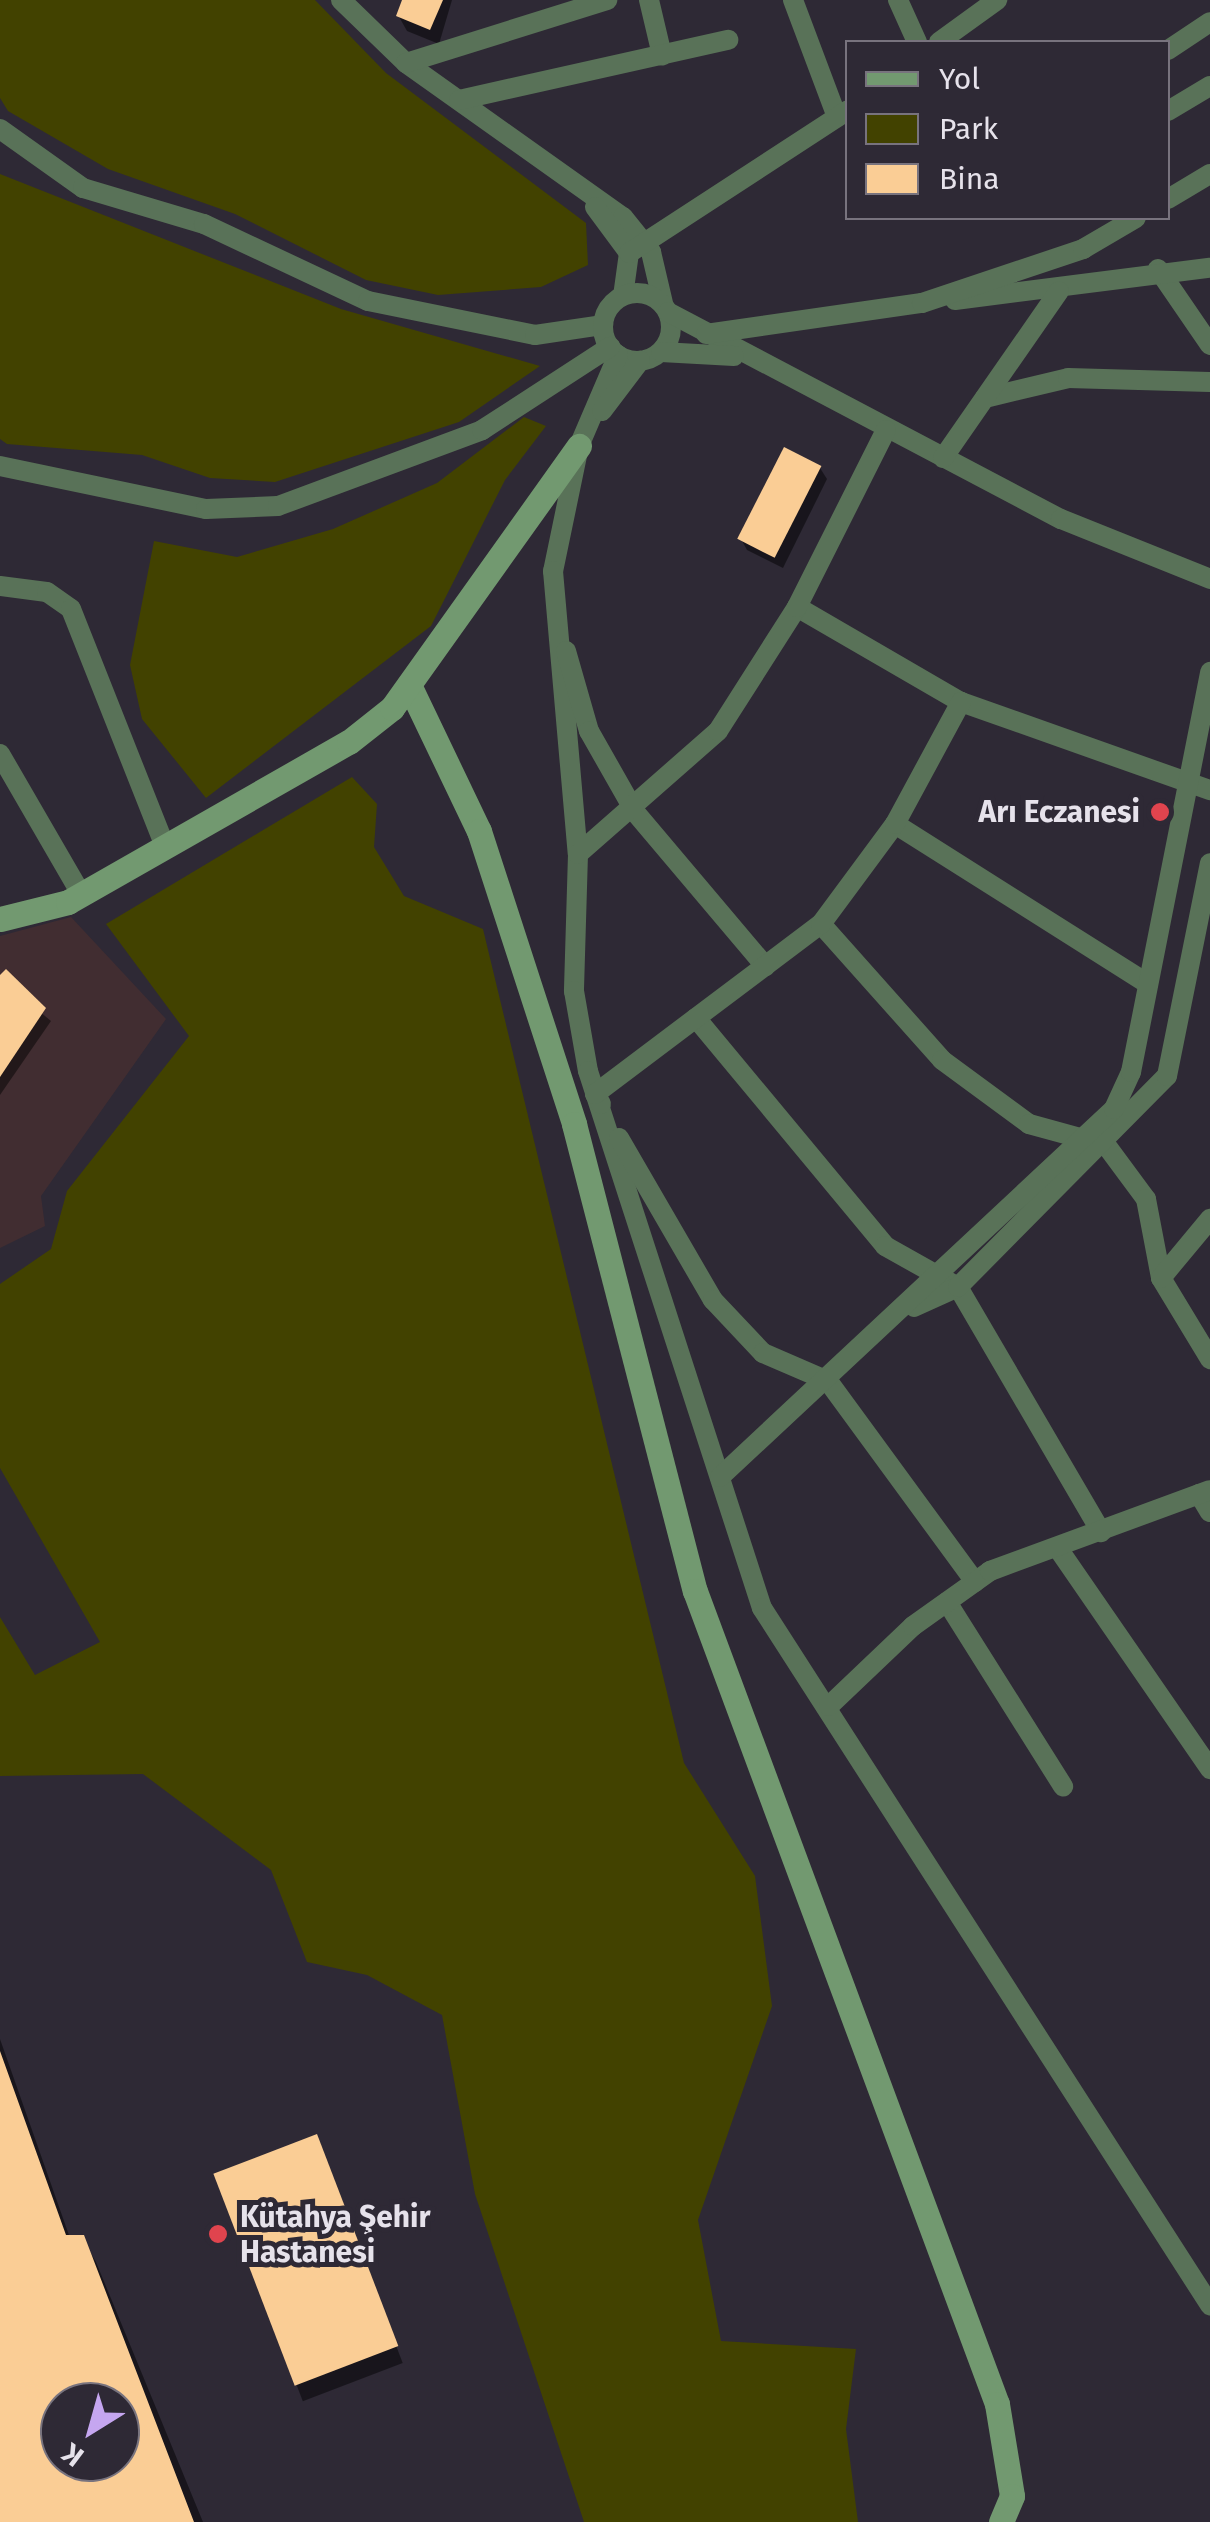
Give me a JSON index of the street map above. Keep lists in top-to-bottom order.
{
  "places": ["Arı Eczanesi", "Kütahya Şehir Hastanesi"],
  "legend": ["Yol", "Park", "Bina"],
  "north": "bottom left"
}
